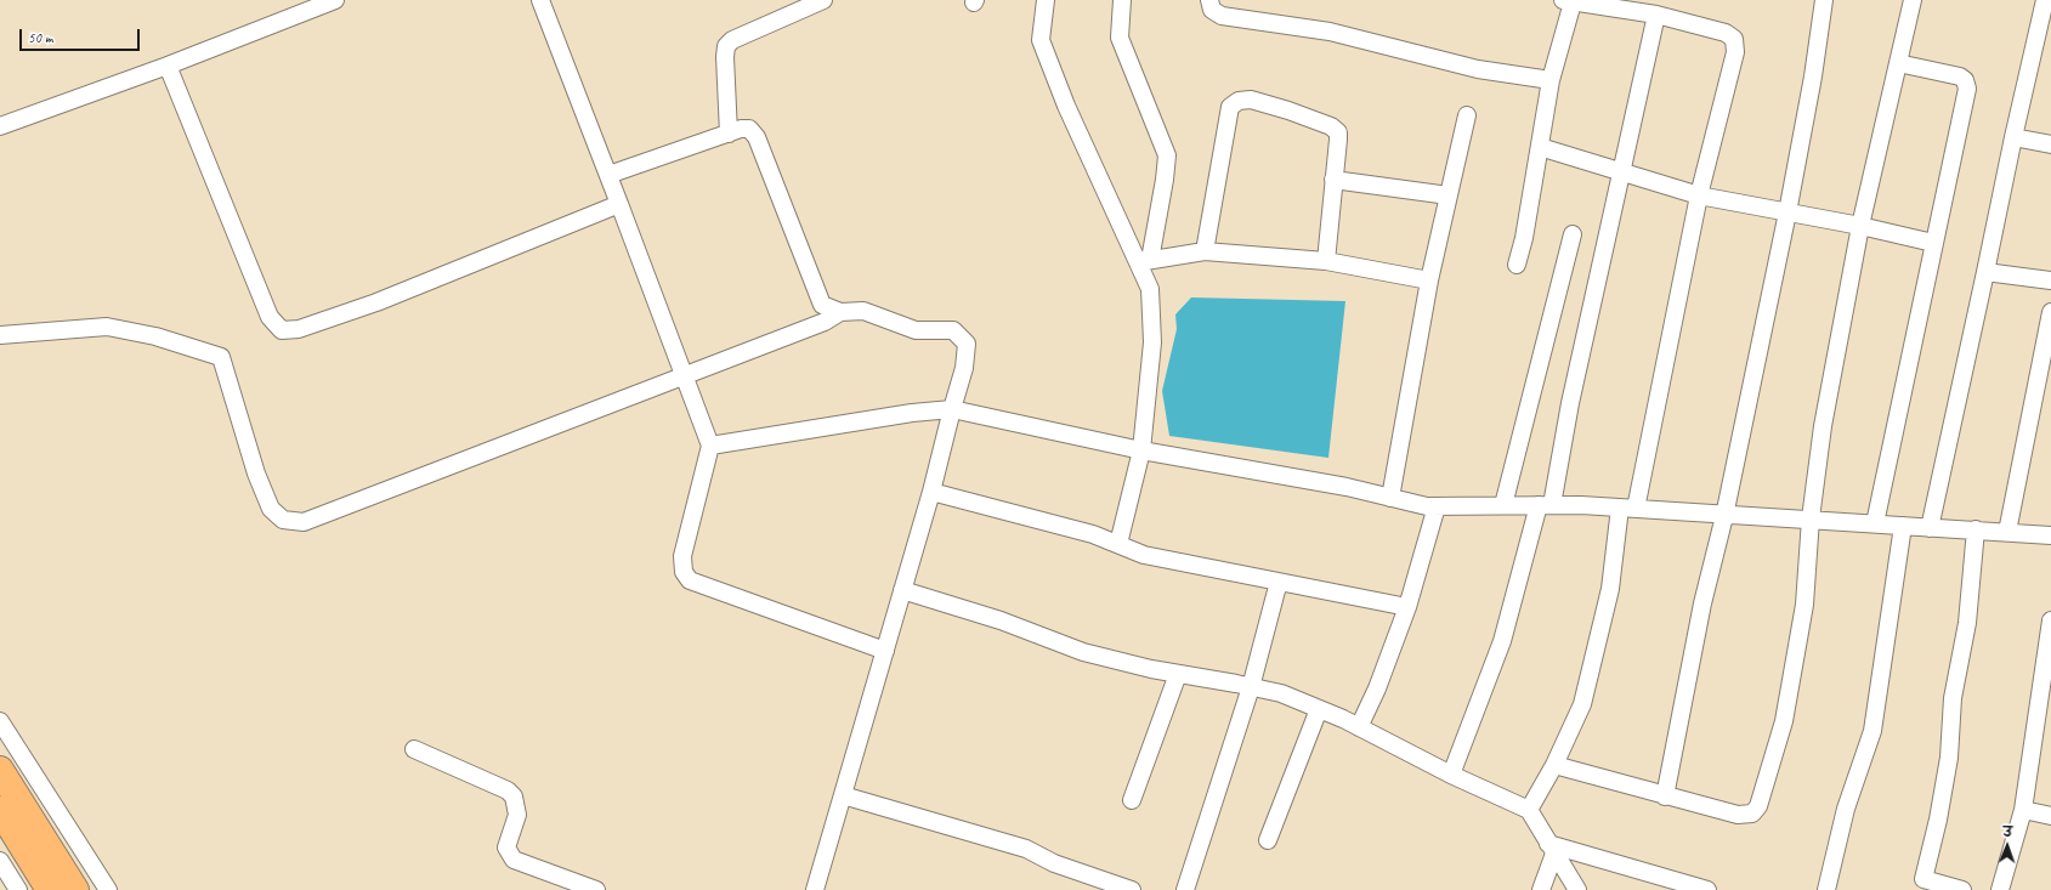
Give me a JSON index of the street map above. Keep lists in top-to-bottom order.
{
  "scale_bar": "50 m",
  "north": "top"
}
